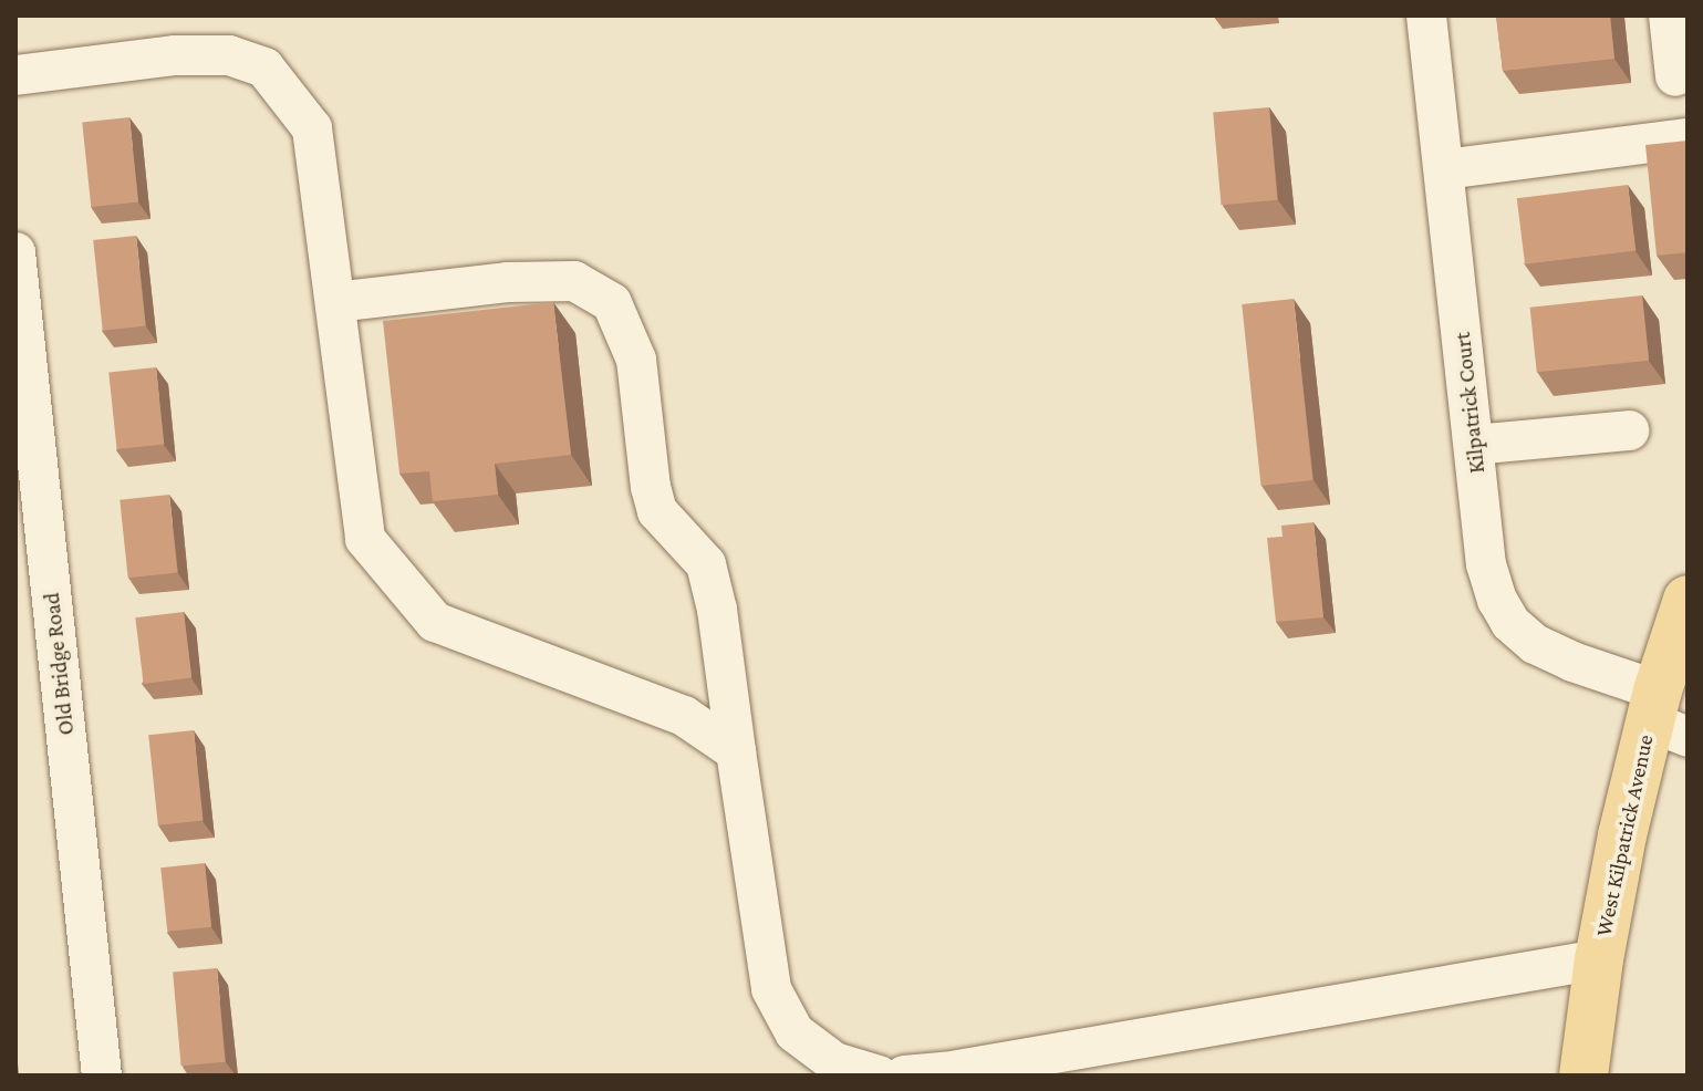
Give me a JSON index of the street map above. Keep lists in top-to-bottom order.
{
  "streets": {
    "main road": ["West Kilpatrick Avenue"],
    "street": ["Kilpatrick Court", "Old Bridge Road"]
  },
  "crossings": [
    ["Kilpatrick Court", "West Kilpatrick Avenue"]
  ]
}
